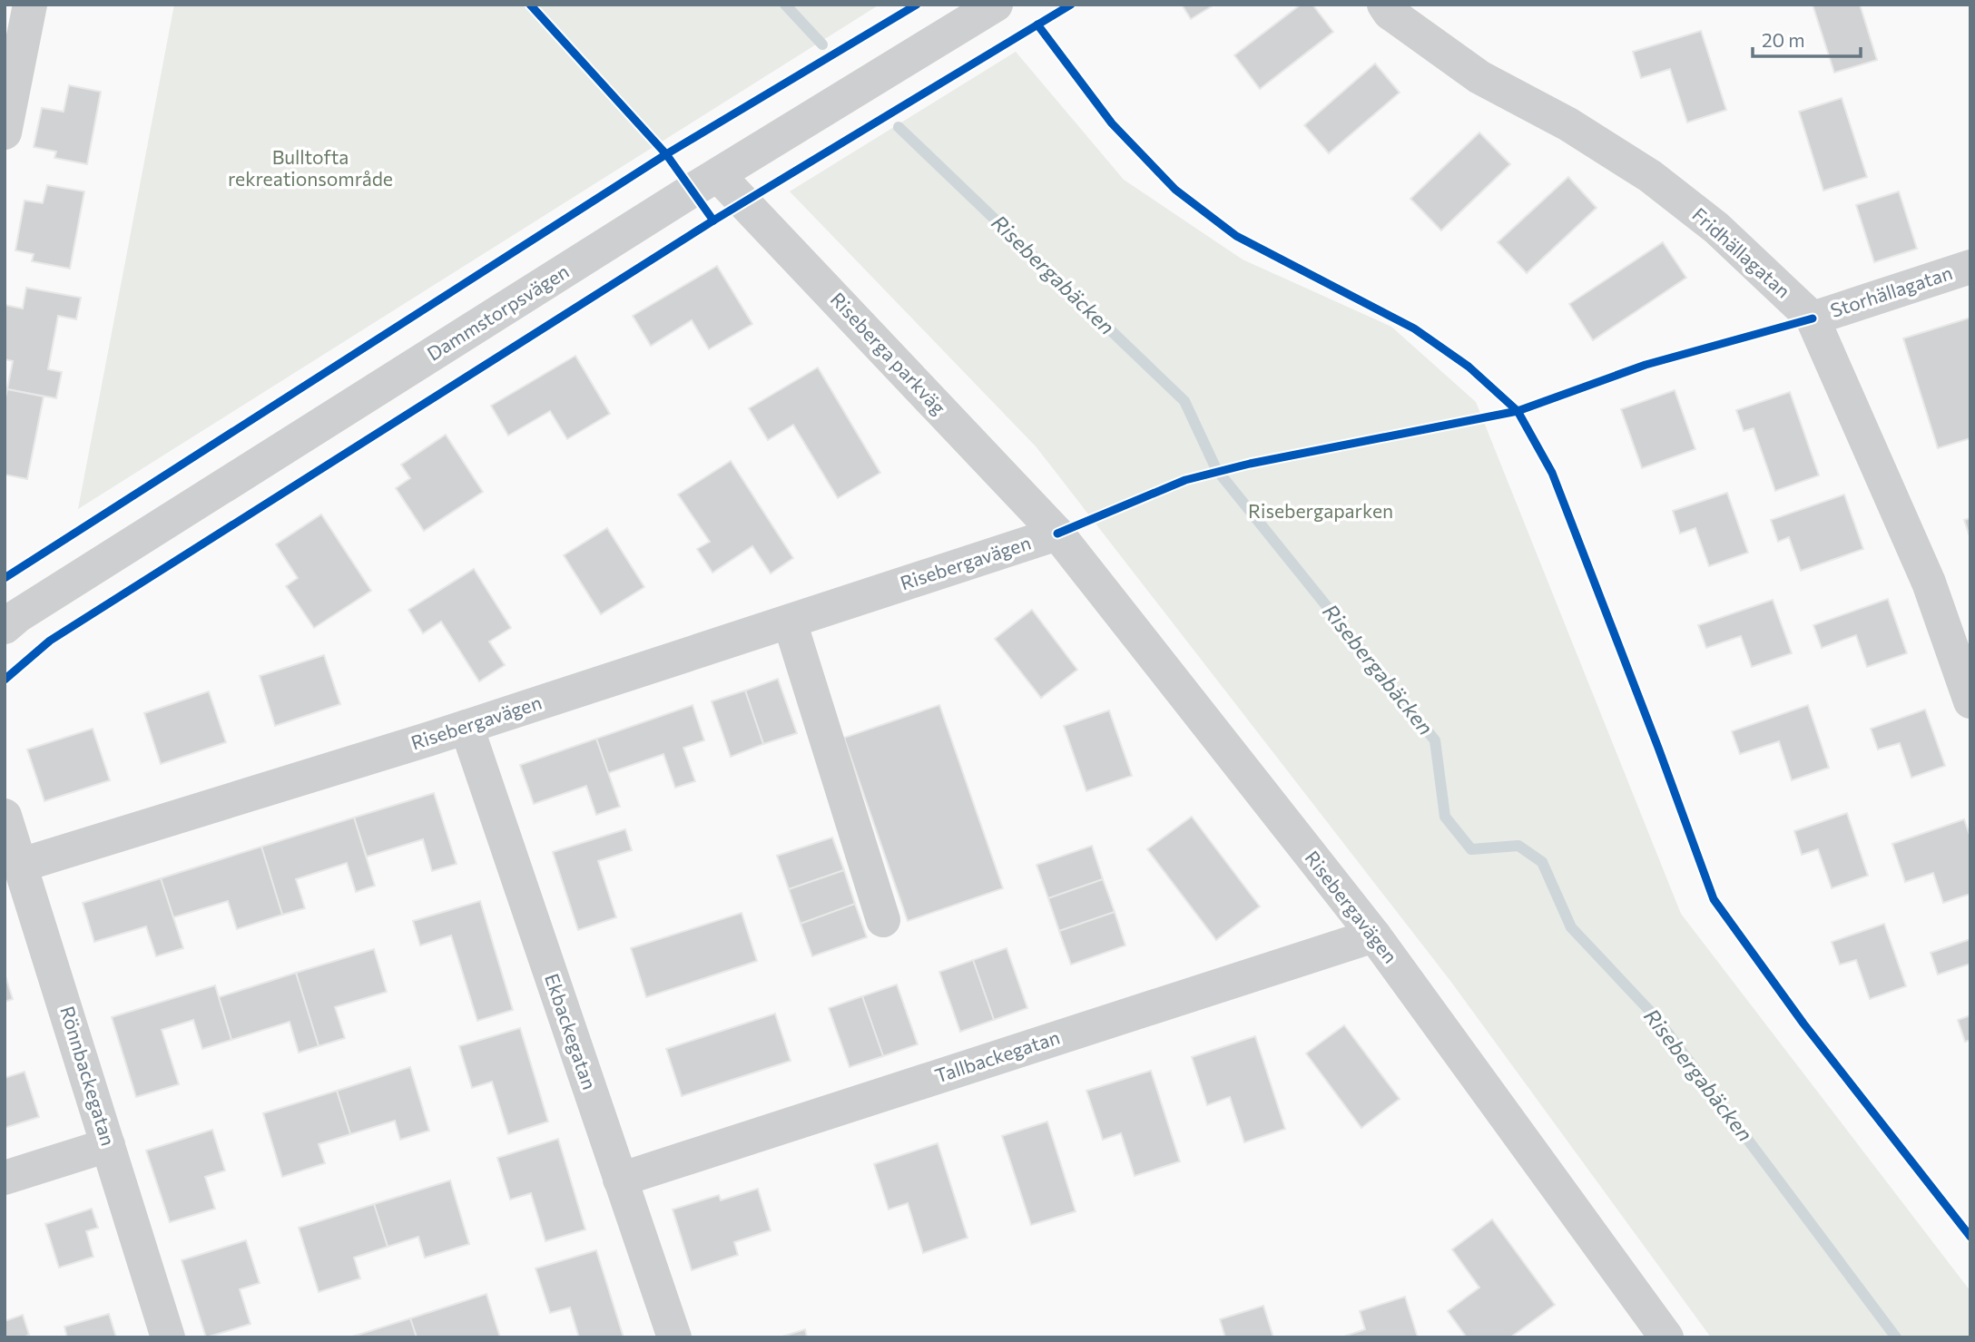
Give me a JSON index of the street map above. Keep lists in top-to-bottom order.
{
  "streets": {
    "street": [
      "Fridhällagatan",
      "Storhällagatan",
      "Dammstorpsvägen",
      "Riseberga parkväg",
      "Risebergavägen",
      "Ekbackegatan",
      "Tallbackegatan",
      "Rönnbackegatan"
    ]
  },
  "crossings": [
    ["Fridhällagatan", "Storhällagatan"],
    ["Dammstorpsvägen", "Riseberga parkväg"],
    ["Riseberga parkväg", "Risebergavägen"],
    ["Risebergavägen", "Ekbackegatan"],
    ["Risebergavägen", "Tallbackegatan"],
    ["Risebergavägen", "Rönnbackegatan"],
    ["Ekbackegatan", "Tallbackegatan"]
  ],
  "water": ["Risebergabäcken"],
  "parks": ["Bulltofta rekreationsområde", "Risebergaparken"],
  "scale_bar": "20 m"
}
